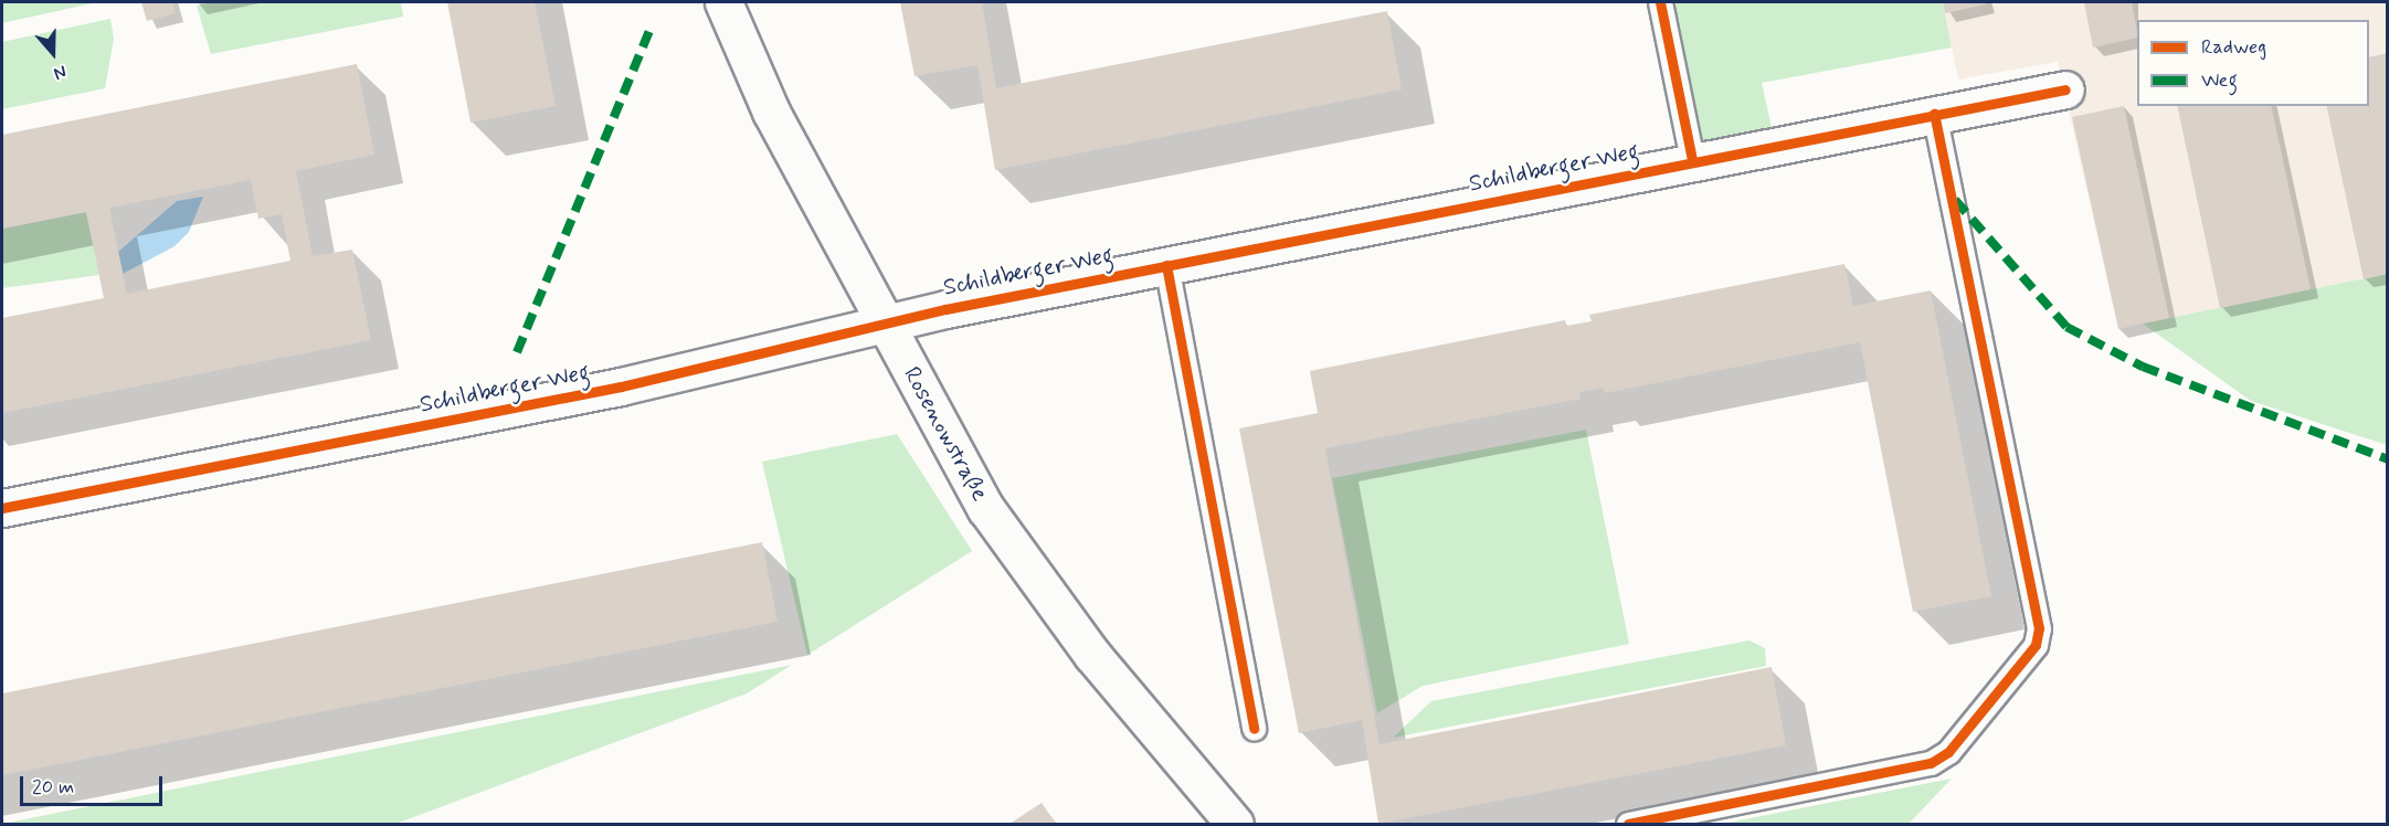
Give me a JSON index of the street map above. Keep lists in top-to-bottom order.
{
  "streets": {
    "street": ["Schildberger Weg", "Rosenowstraße"]
  },
  "crossings": [
    ["Schildberger Weg", "Rosenowstraße"]
  ],
  "legend": ["Radweg", "Weg"],
  "scale_bar": "20 m",
  "north": "bottom"
}
